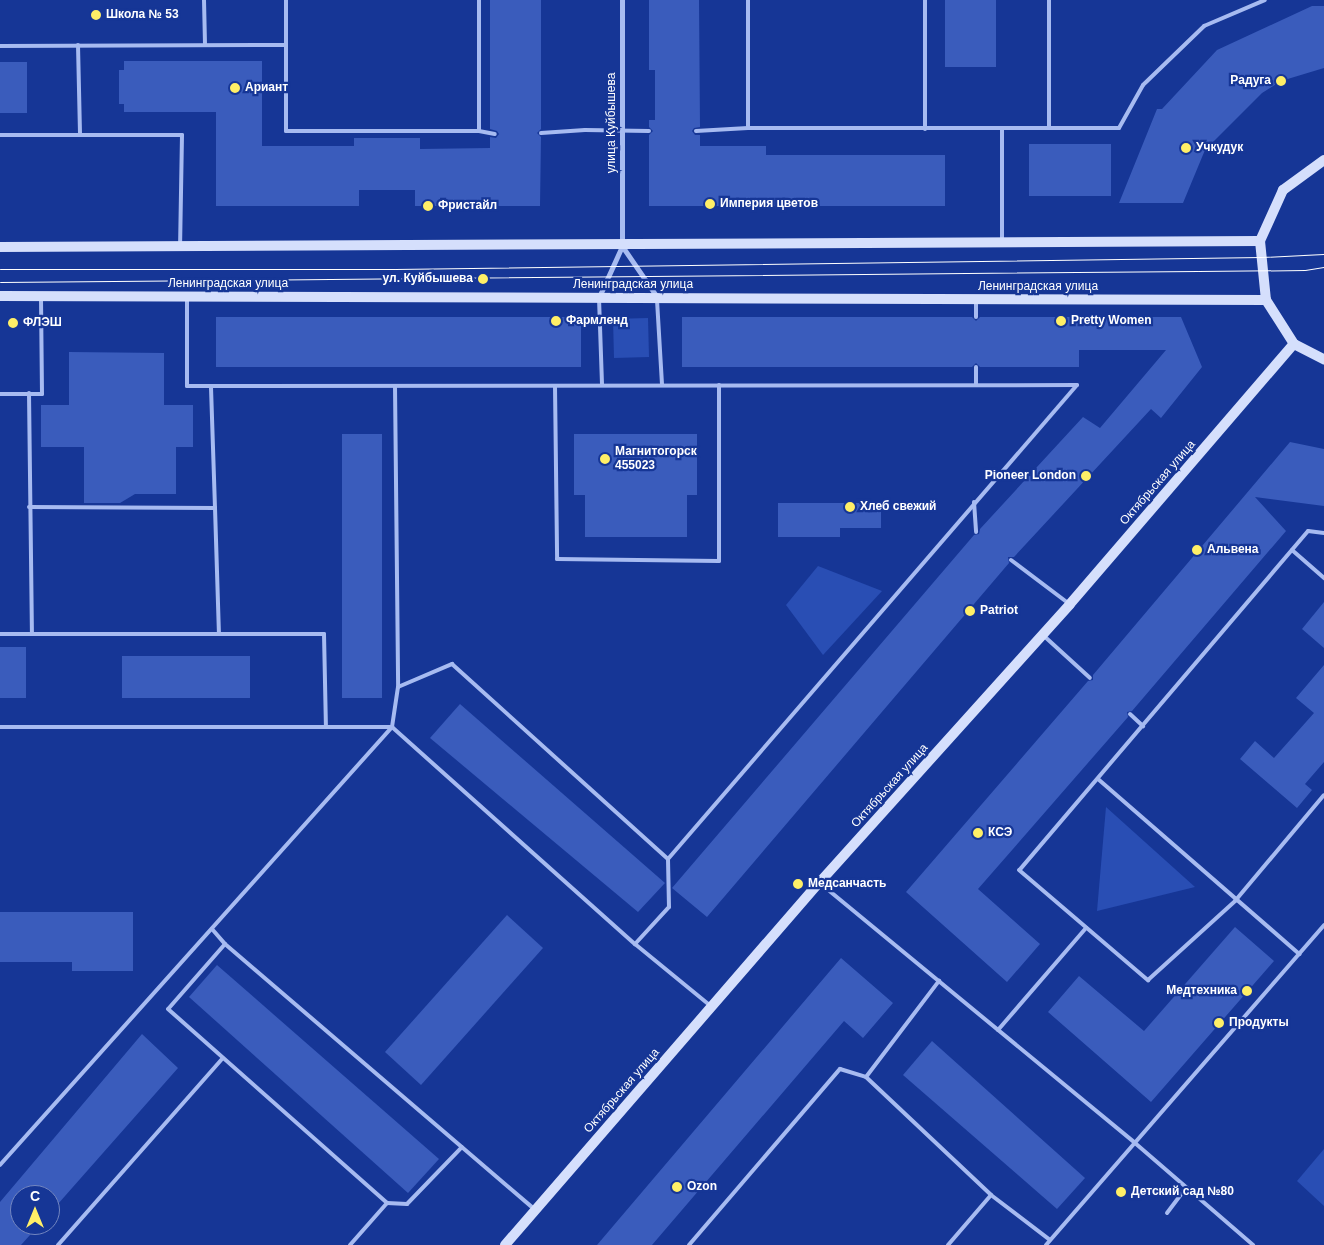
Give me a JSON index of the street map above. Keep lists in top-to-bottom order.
{
  "streets": {
    "main road": ["Ленинградская улица", "Октябрьская улица"],
    "street": ["улица Куйбышева"]
  },
  "crossings": [
    ["улица Куйбышева", "Ленинградская улица"]
  ],
  "places": [
    "Школа № 53",
    "Радуга",
    "Ариант",
    "Учкудук",
    "Империя цветов",
    "Фристайл",
    "ул. Куйбышева",
    "Фармленд",
    "Pretty Women",
    "ФЛЭШ",
    "Магнитогорск 455023",
    "Pioneer London",
    "Хлеб свежий",
    "Альвена",
    "Patriot",
    "КСЭ",
    "Медсанчасть",
    "Медтехника",
    "Продукты",
    "Ozon",
    "Детский сад №80"
  ],
  "north": "top"
}
